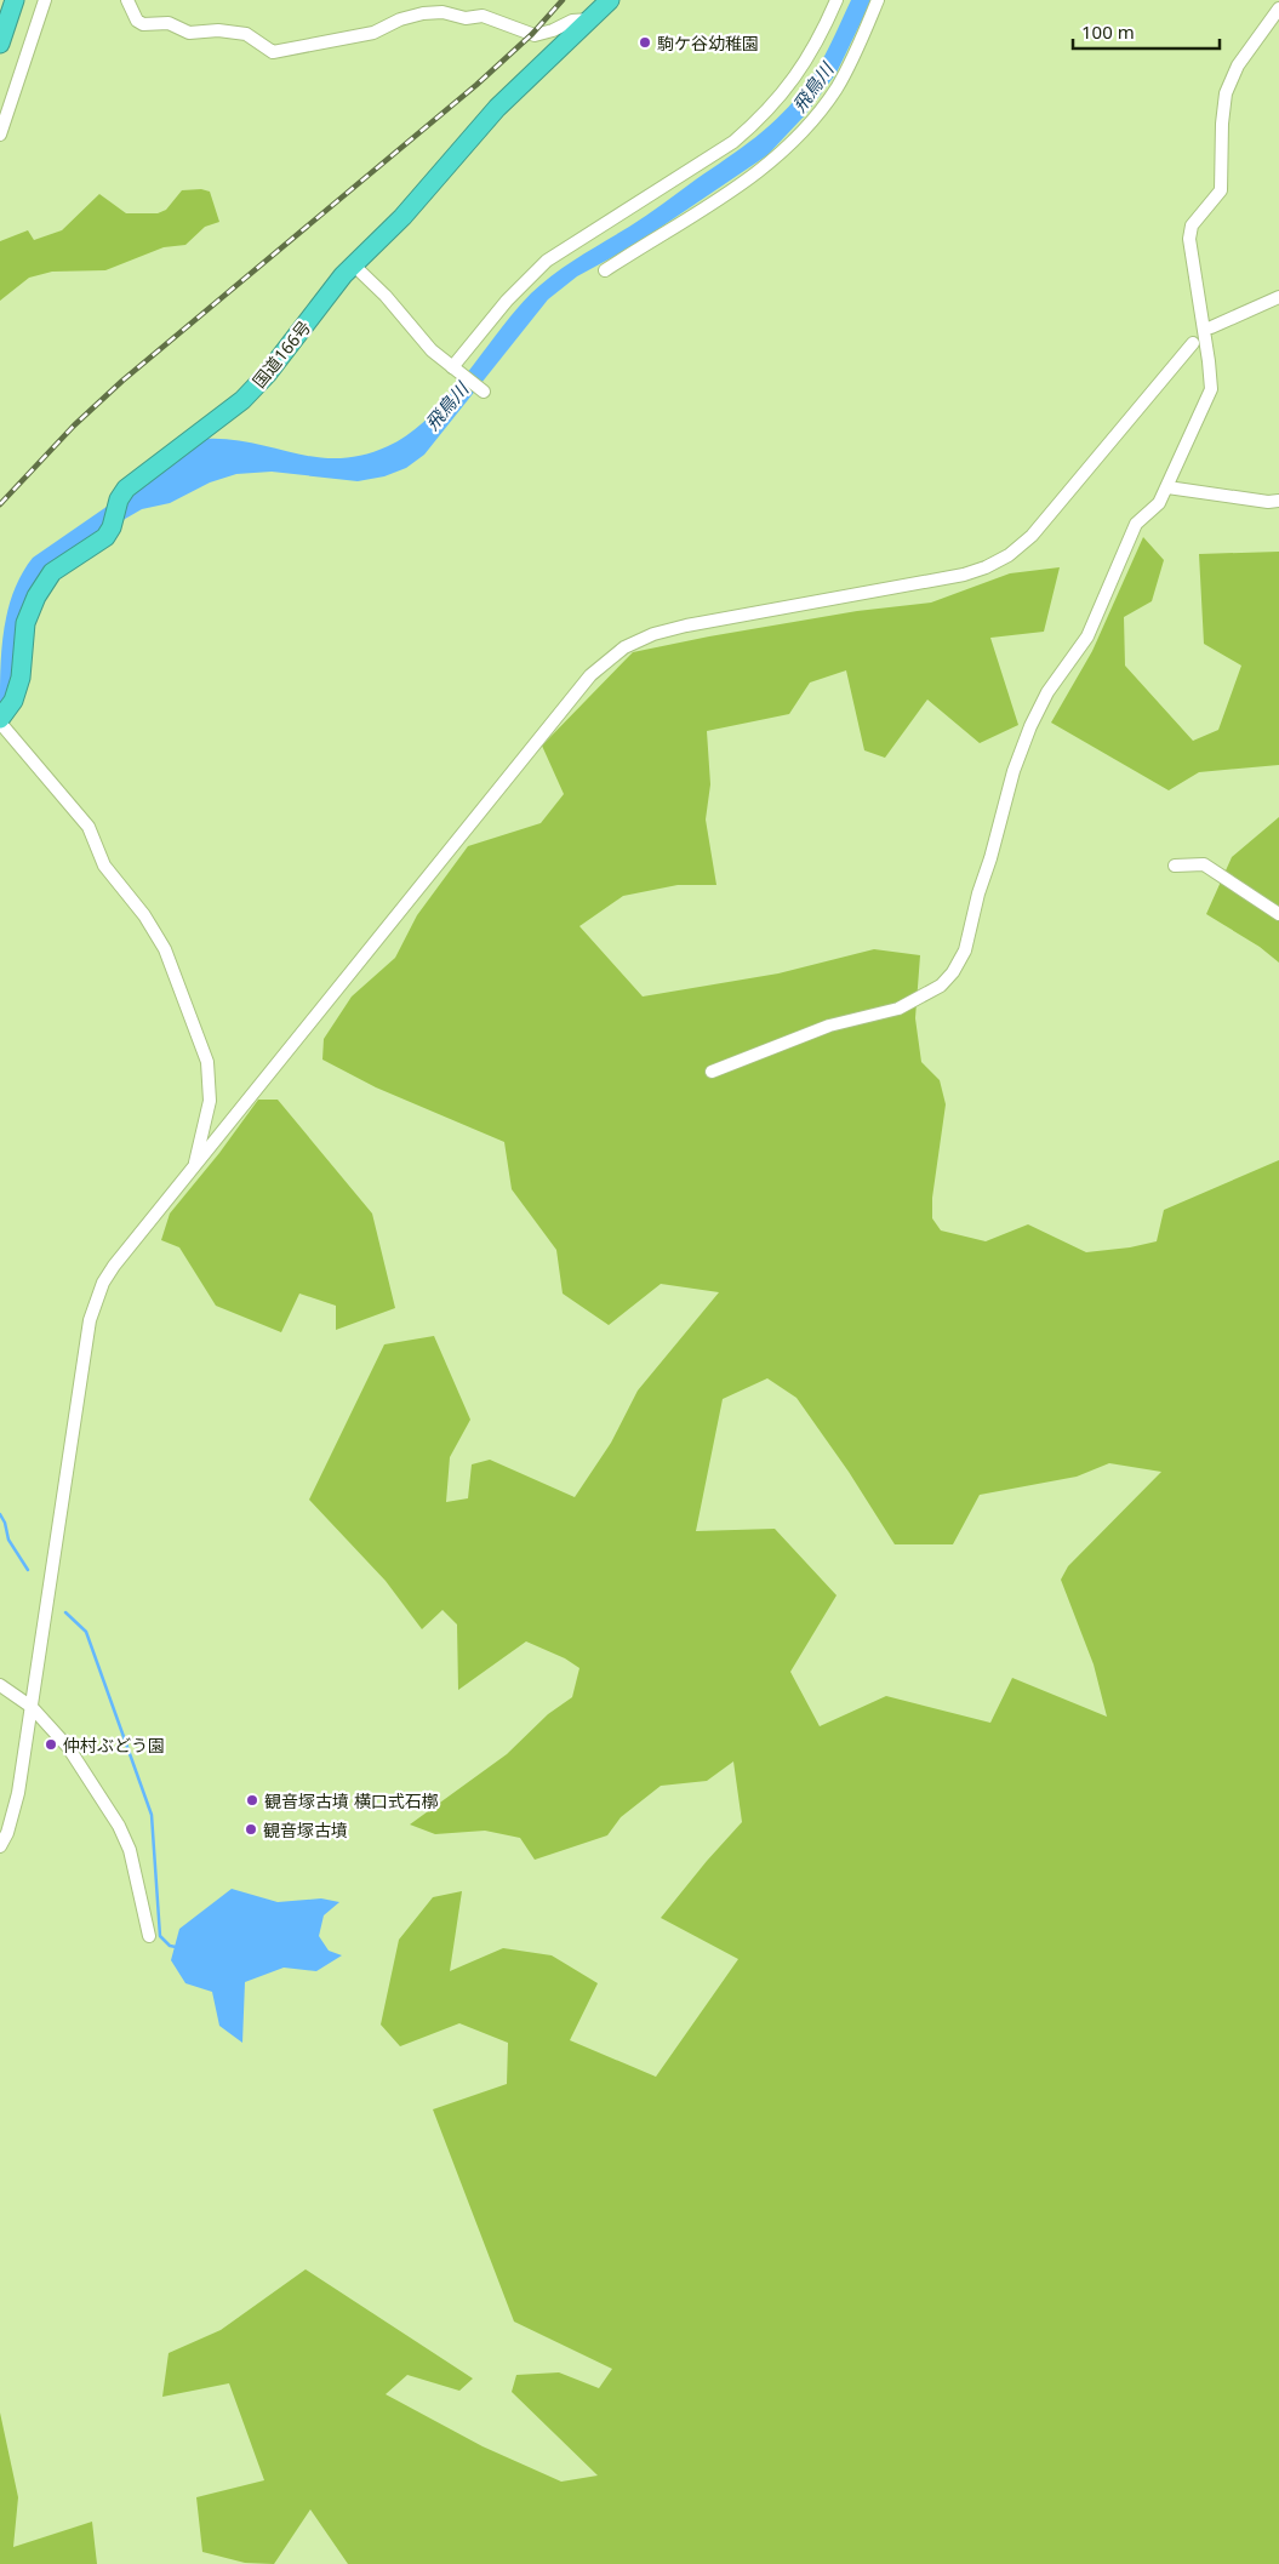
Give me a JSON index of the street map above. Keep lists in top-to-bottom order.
{
  "streets": {
    "highway": ["国道166号"]
  },
  "water": ["飛鳥川"],
  "places": [
    "駒ケ谷幼稚園",
    "仲村ぶどう園",
    "観音塚古墳 横口式石槨",
    "観音塚古墳"
  ],
  "scale_bar": "100 m"
}
